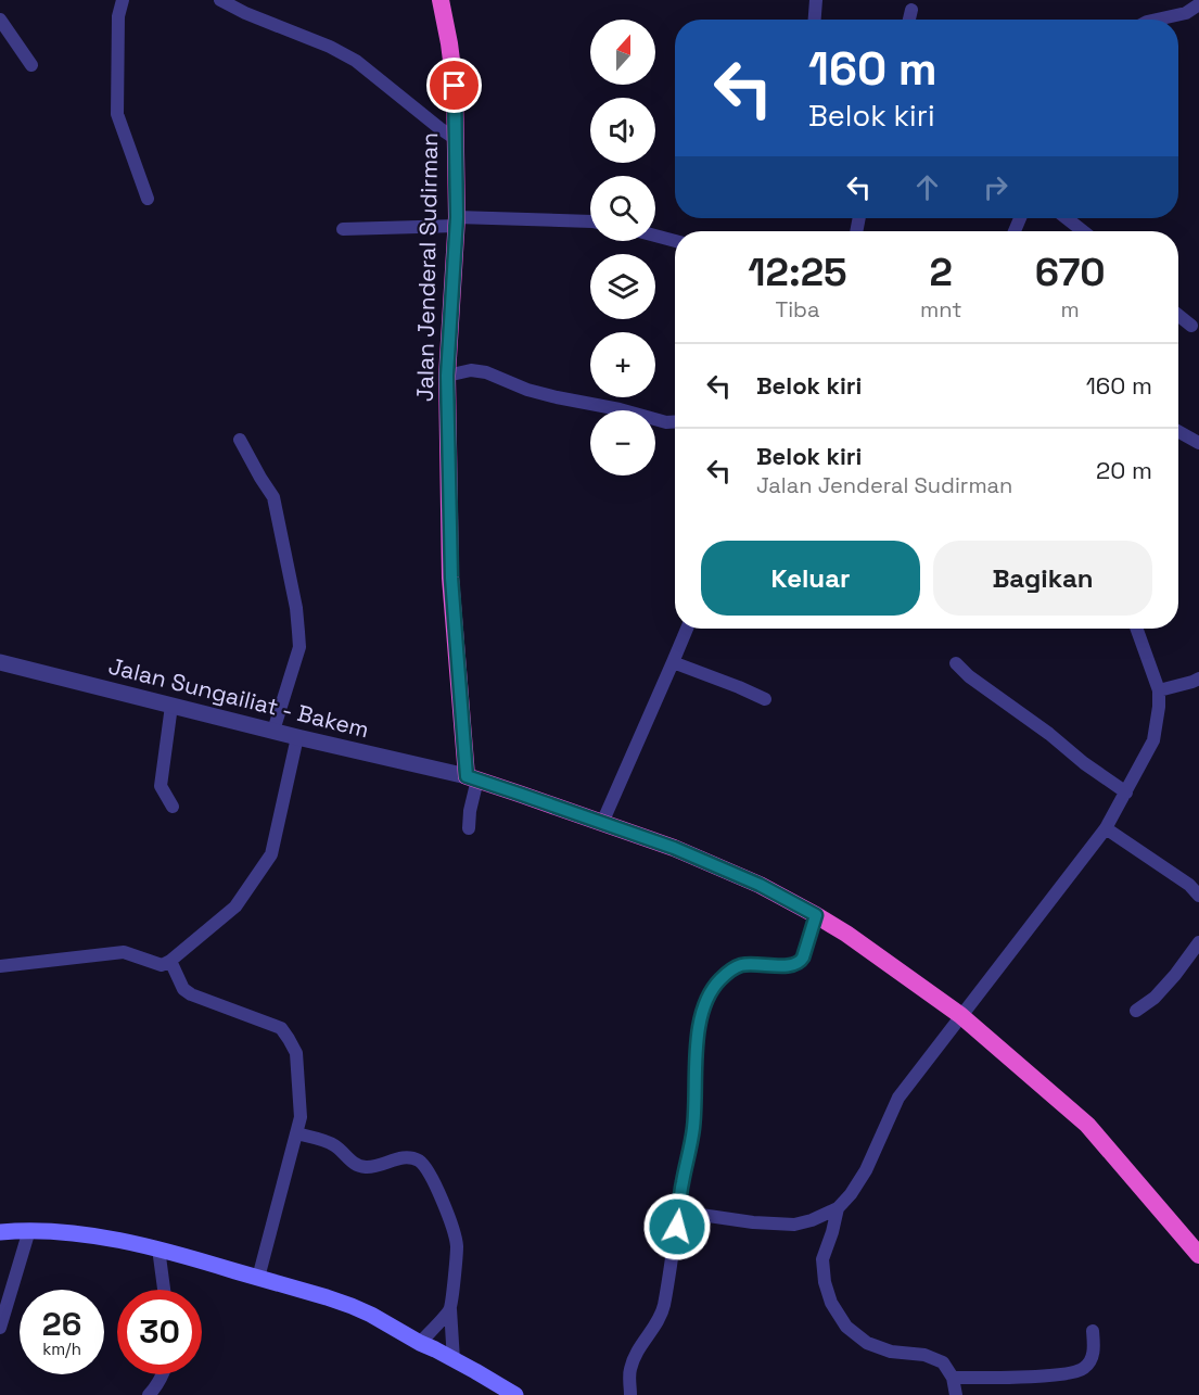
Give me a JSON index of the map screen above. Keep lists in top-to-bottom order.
{
  "streets": {
    "highway": ["Jalan Jenderal Sudirman"],
    "street": ["Jalan Sungailiat - Bakem"]
  },
  "crossings": [
    ["Jalan Jenderal Sudirman", "Jalan Sungailiat - Bakem"]
  ],
  "north": "top",
  "page": {
    "map_buttons": ["+", "−"],
    "turn": ["160 m", "Belok kiri"],
    "eta": [
      "12:25",
      "Tiba",
      "2",
      "mnt",
      "670",
      "m"
    ],
    "list": [
      {
        "name": "Belok kiri",
        "value": "160 m"
      },
      {
        "name": "Belok kiri",
        "note": "Jalan Jenderal Sudirman",
        "value": "20 m"
      }
    ],
    "buttons": ["Keluar", "Bagikan"],
    "speed": "26 km/h",
    "limit": "30"
  }
}
